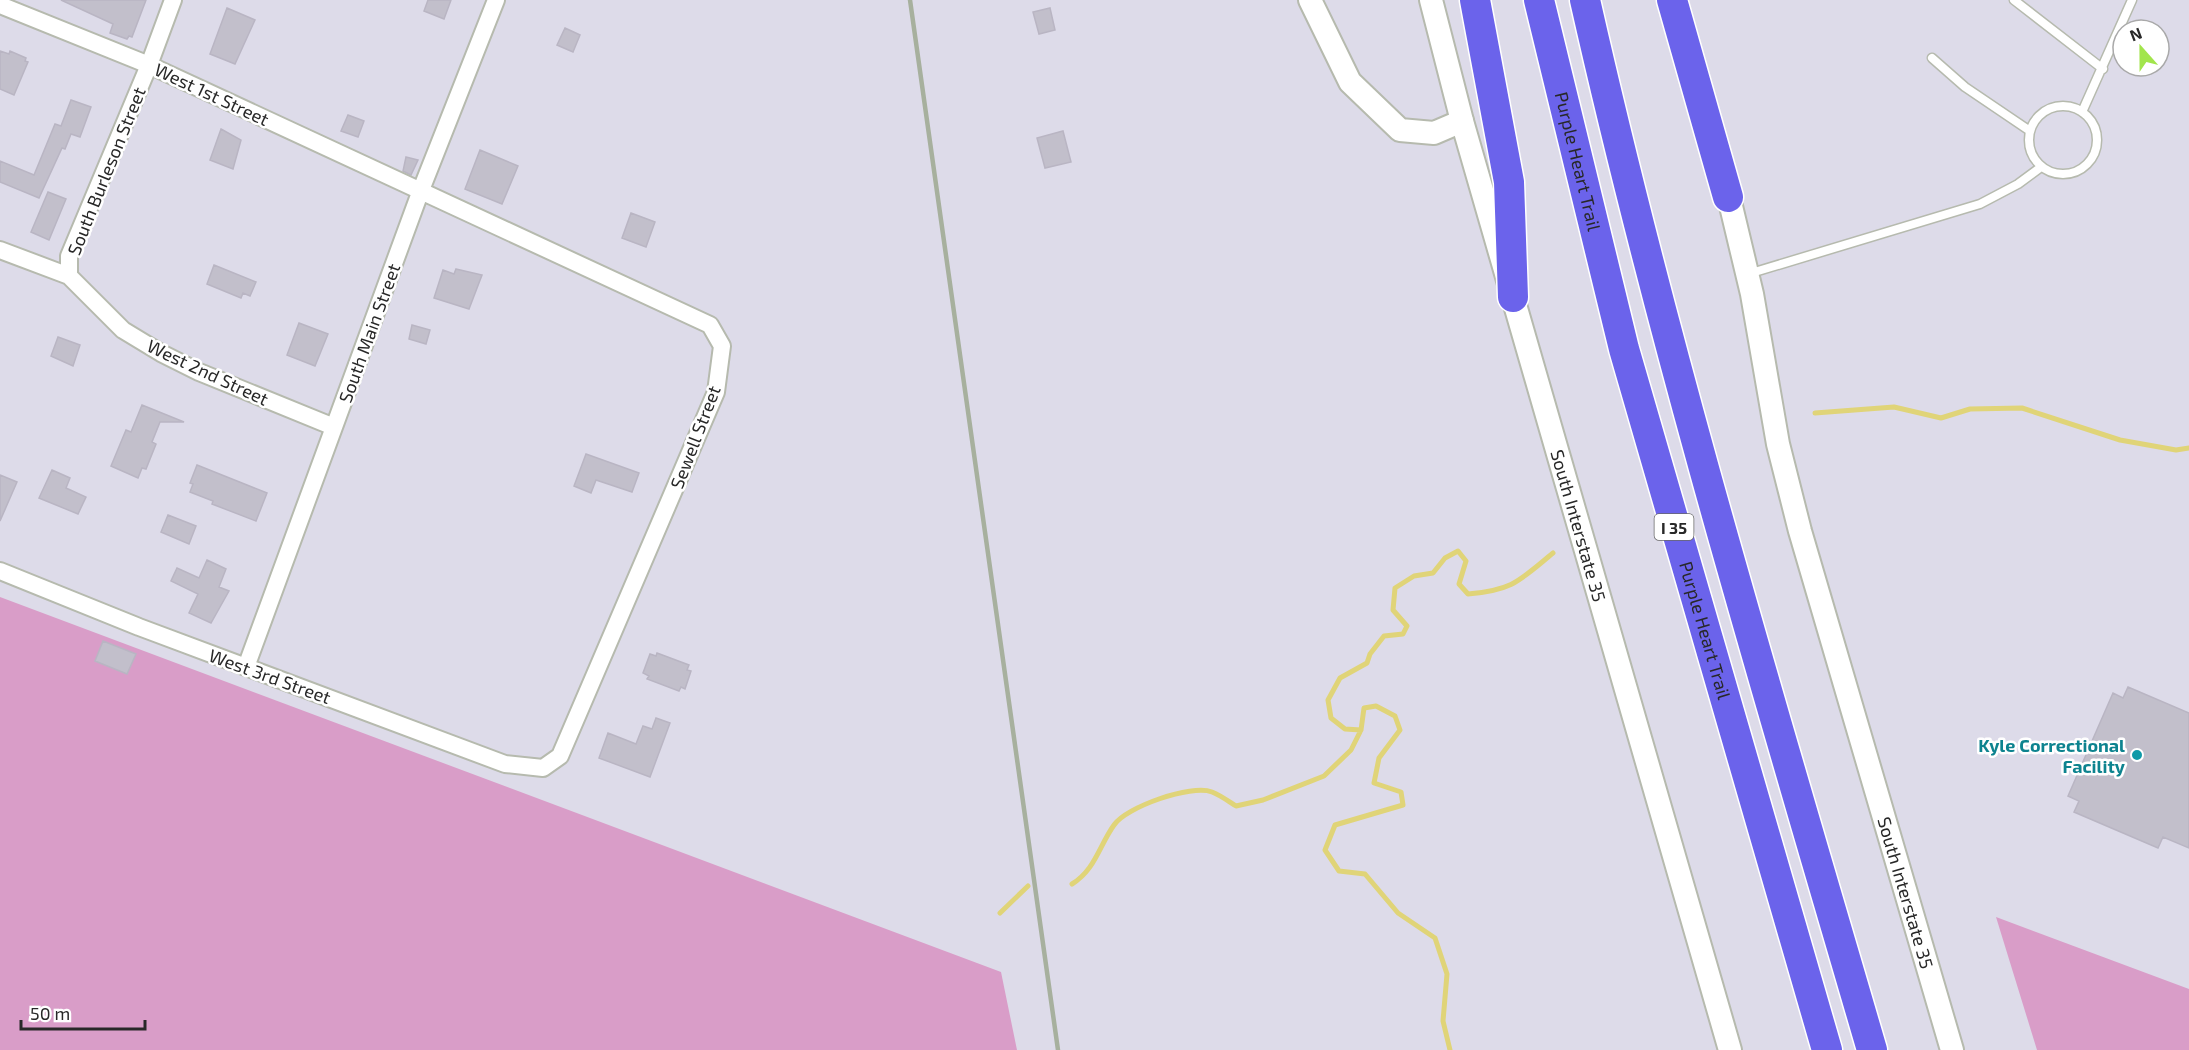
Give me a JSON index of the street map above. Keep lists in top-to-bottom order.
{
  "streets": {
    "highway": ["Purple Heart Trail", "I 35"],
    "main road": ["South Interstate 35"],
    "street": [
      "West 1st Street",
      "South Burleson Street",
      "South Main Street",
      "West 2nd Street",
      "Sewell Street",
      "West 3rd Street"
    ]
  },
  "crossings": [
    ["West 1st Street", "South Burleson Street"],
    ["West 1st Street", "South Main Street"],
    ["West 1st Street", "Sewell Street"],
    ["South Burleson Street", "West 2nd Street"],
    ["South Main Street", "West 2nd Street"],
    ["South Main Street", "Sewell Street"],
    ["South Main Street", "West 3rd Street"],
    ["Sewell Street", "West 3rd Street"]
  ],
  "places": ["Kyle Correctional Facility"],
  "scale_bar": "50 m",
  "north": "top"
}
